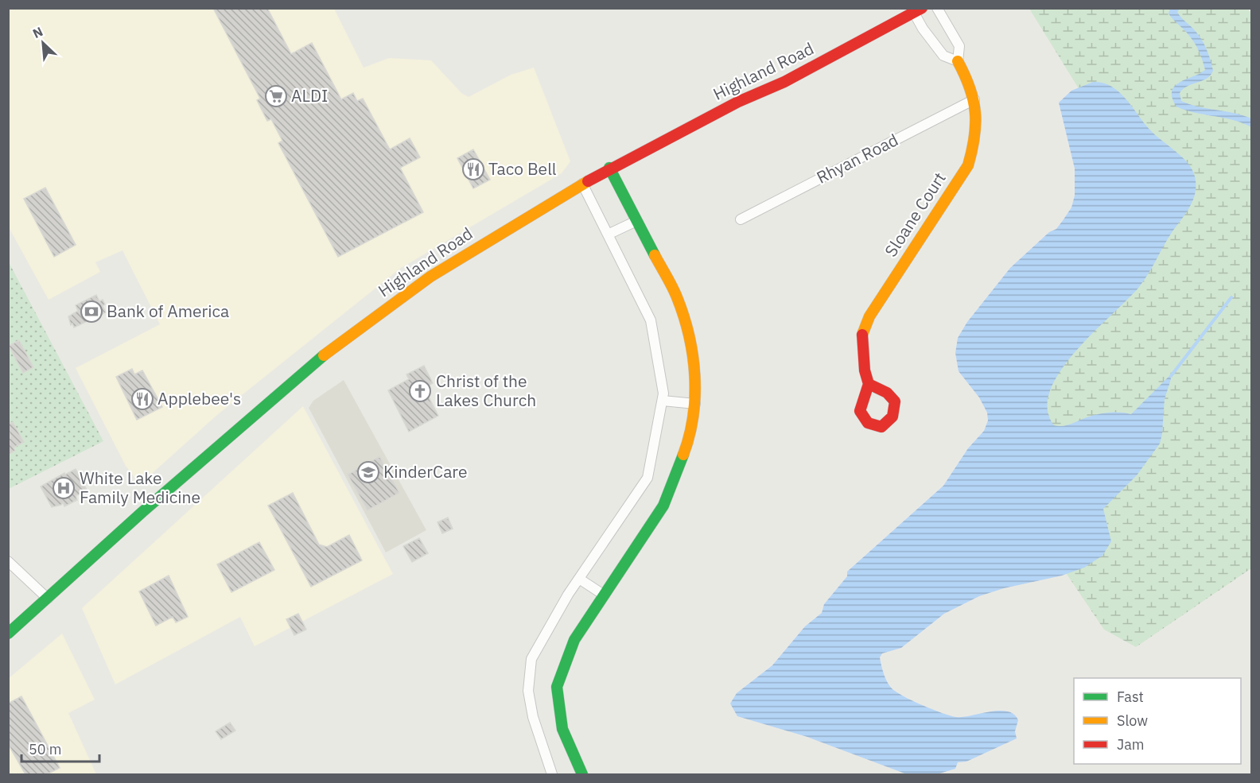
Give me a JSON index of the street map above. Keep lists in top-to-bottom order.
{
  "streets": {
    "main road": ["Highland Road", "Sloane Court"],
    "street": ["Rhyan Road"]
  },
  "crossings": [
    ["Highland Road", "Sloane Court"],
    ["Rhyan Road", "Sloane Court"]
  ],
  "places": {
    "supermarket": ["ALDI"],
    "restaurant": ["Taco Bell", "Applebee's"],
    "bank": ["Bank of America"],
    "church": ["Christ of the Lakes Church"],
    "school or university": ["KinderCare"],
    "hospital": ["White Lake Family Medicine"]
  },
  "legend": ["Fast", "Slow", "Jam"],
  "scale_bar": "50 m",
  "north": "top left"
}
